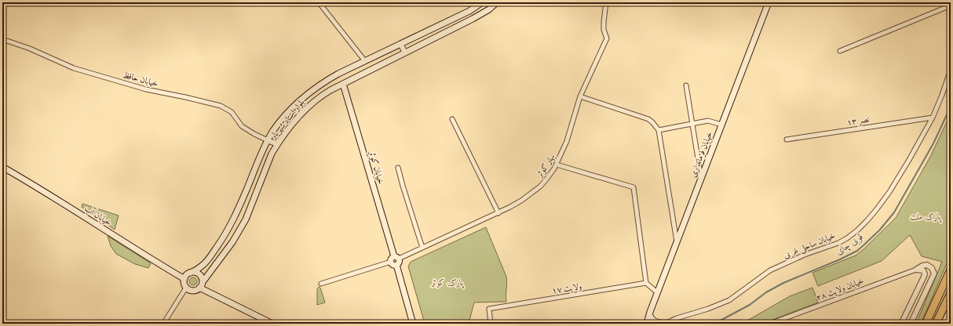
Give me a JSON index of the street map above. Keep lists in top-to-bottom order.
{
  "streets": {
    "main road": [
      "بلوار استاد شهریار",
      "خیابان فرمانداری",
      "خیابان کوثر",
      "خیابان آب"
    ],
    "street": [
      "خیابان حافظ",
      "نصر ۱۳",
      "بهار کوثر",
      "خیابان ساحلی غربی",
      "ولایت ۱۷",
      "خیابان ولایت ۲۸"
    ]
  },
  "crossings": [
    ["خیابان حافظ", "بلوار استاد شهریار"],
    ["بلوار استاد شهریار", "خیابان کوثر"],
    ["بلوار استاد شهریار", "خیابان آب"],
    ["نصر ۱۳", "خیابان ساحلی غربی"],
    ["خیابان فرمانداری", "خیابان ساحلی غربی"],
    ["بهار کوثر", "خیابان کوثر"]
  ],
  "water": ["قوبی چای"],
  "parks": ["پارک ملت", "پارک کوثر"]
}
